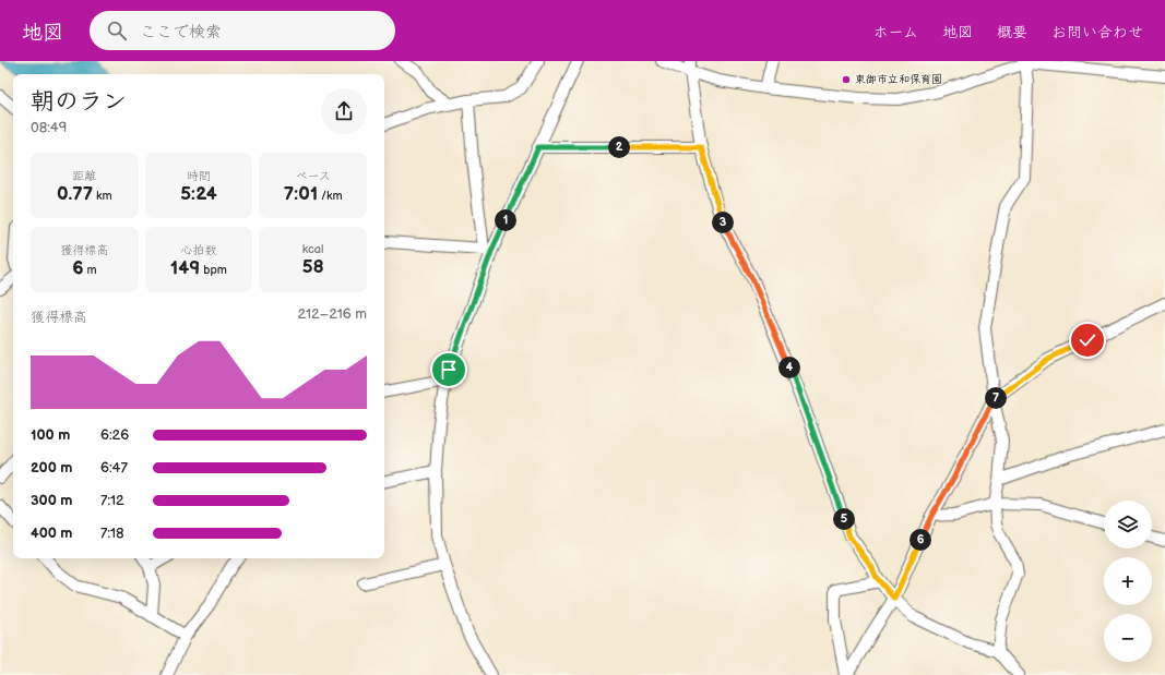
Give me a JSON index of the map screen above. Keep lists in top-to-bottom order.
{
  "places": ["東御市立和保育園"],
  "page": {
    "header": "地図",
    "search": "ここで検索",
    "nav": [
      "ホーム",
      "地図",
      "概要",
      "お問い合わせ"
    ],
    "heading": ["朝のラン", "08:49"],
    "pins": [
      "2",
      "1",
      "3",
      "4",
      "7",
      "5",
      "6"
    ],
    "stats": [
      ["距離", "0.77 km"],
      ["時間", "5:24"],
      ["ペース", "7:01 /km"],
      ["獲得標高", "6 m"],
      ["心拍数", "149 bpm"],
      ["kcal", "58"]
    ],
    "chart": ["獲得標高", "212–216 m"],
    "list": [
      {
        "name": "100 m",
        "note": "6:26"
      },
      {
        "name": "200 m",
        "note": "6:47"
      },
      {
        "name": "300 m",
        "note": "7:12"
      },
      {
        "name": "400 m",
        "note": "7:18"
      }
    ],
    "map_buttons": ["+", "−"]
  }
}
